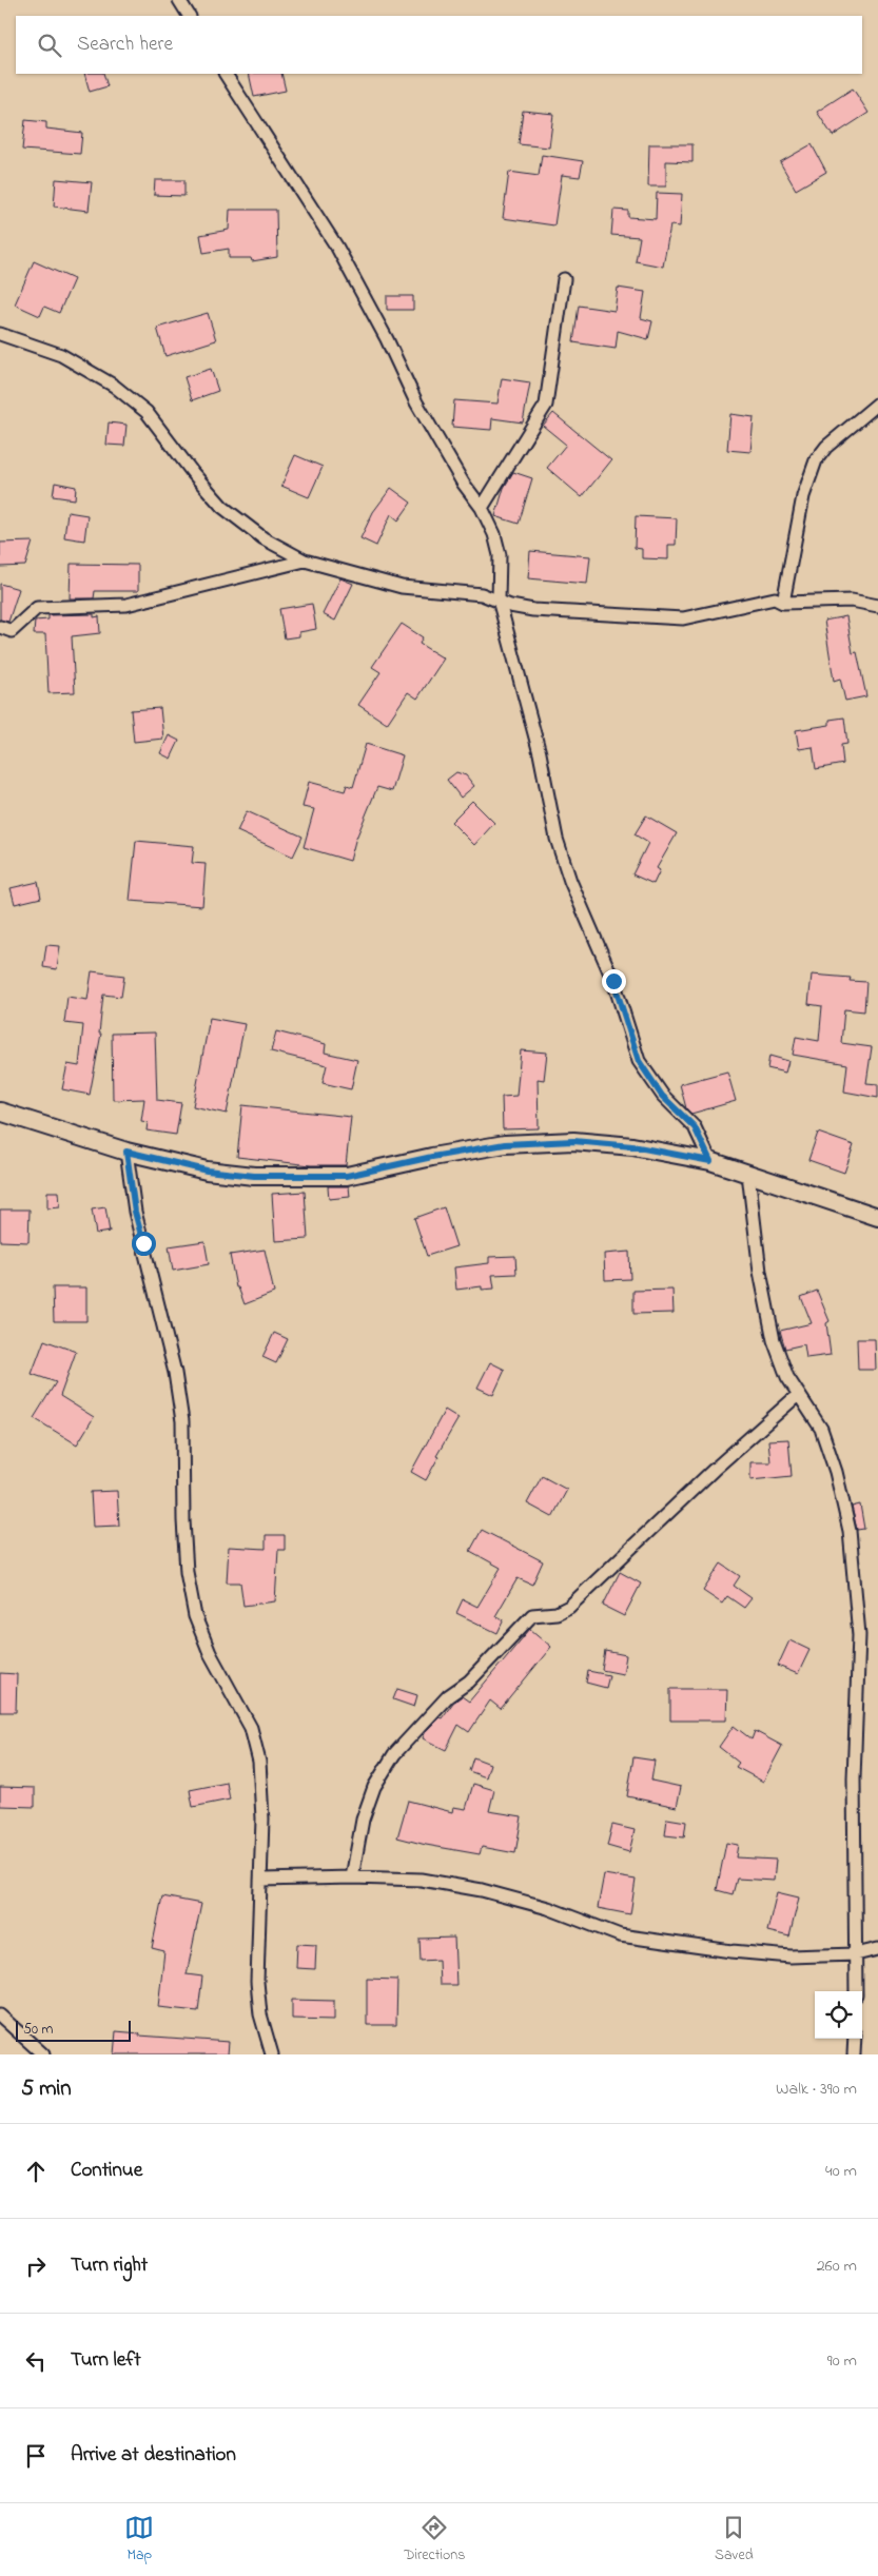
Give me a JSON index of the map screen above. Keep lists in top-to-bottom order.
{
  "scale_bar": "50 m",
  "page": {
    "search": "Search here",
    "scale": "50 m",
    "heading": ["5 min", "Walk · 390 m"],
    "list": [
      ["Continue", "40 m"],
      ["Turn right", "260 m"],
      ["Turn left", "90 m"],
      "Arrive at destination"
    ],
    "nav": ["Map", "Directions", "Saved"]
  }
}
